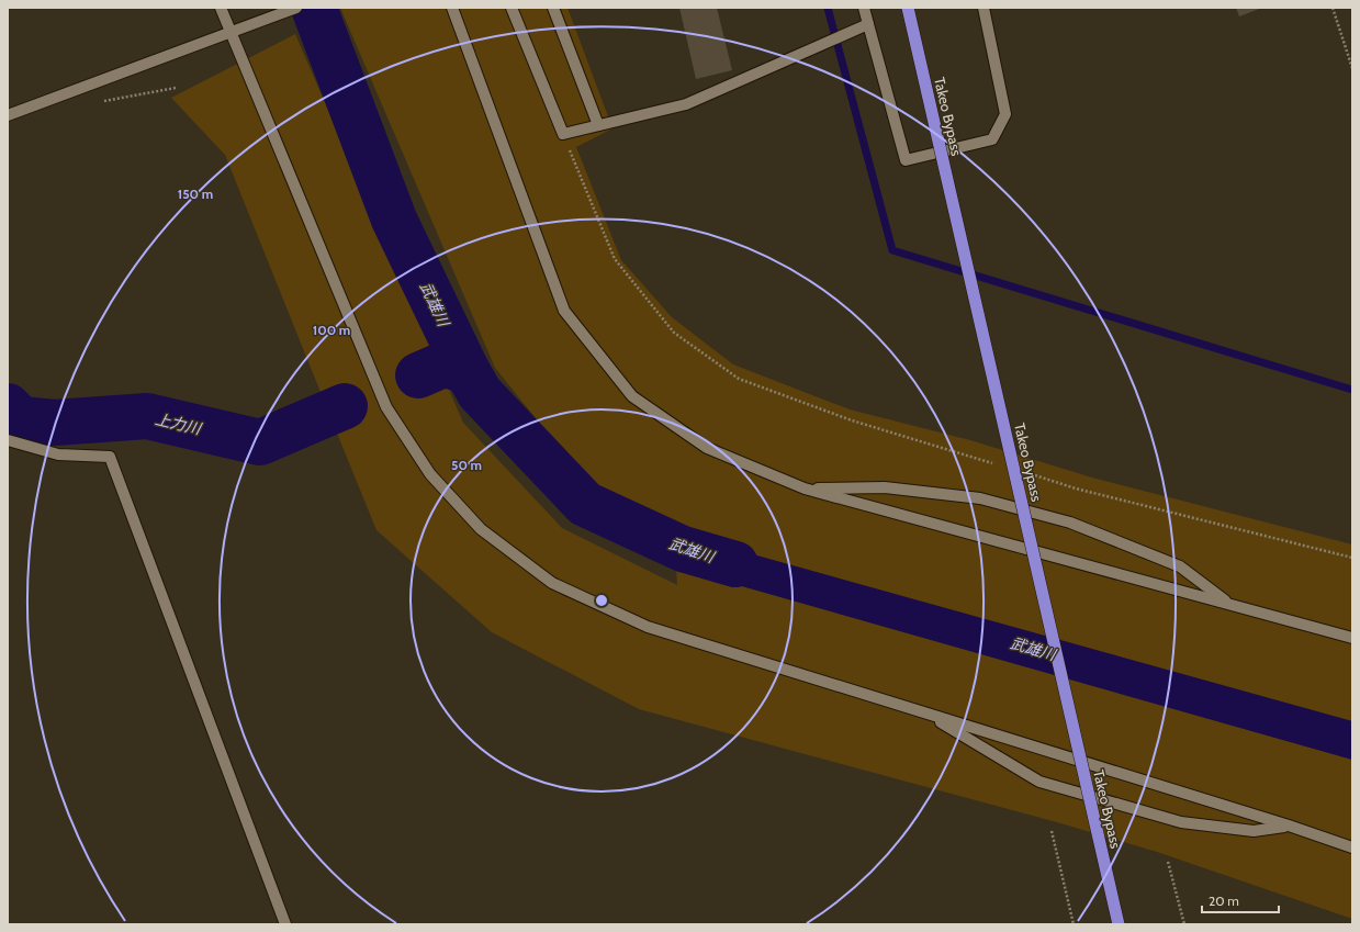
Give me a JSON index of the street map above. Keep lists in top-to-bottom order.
{
  "streets": {
    "highway": ["Takeo Bypass"]
  },
  "water": ["武雄川", "上力川"],
  "scale_bar": "20 m",
  "rings": ["150 m", "100 m", "50 m"]
}
